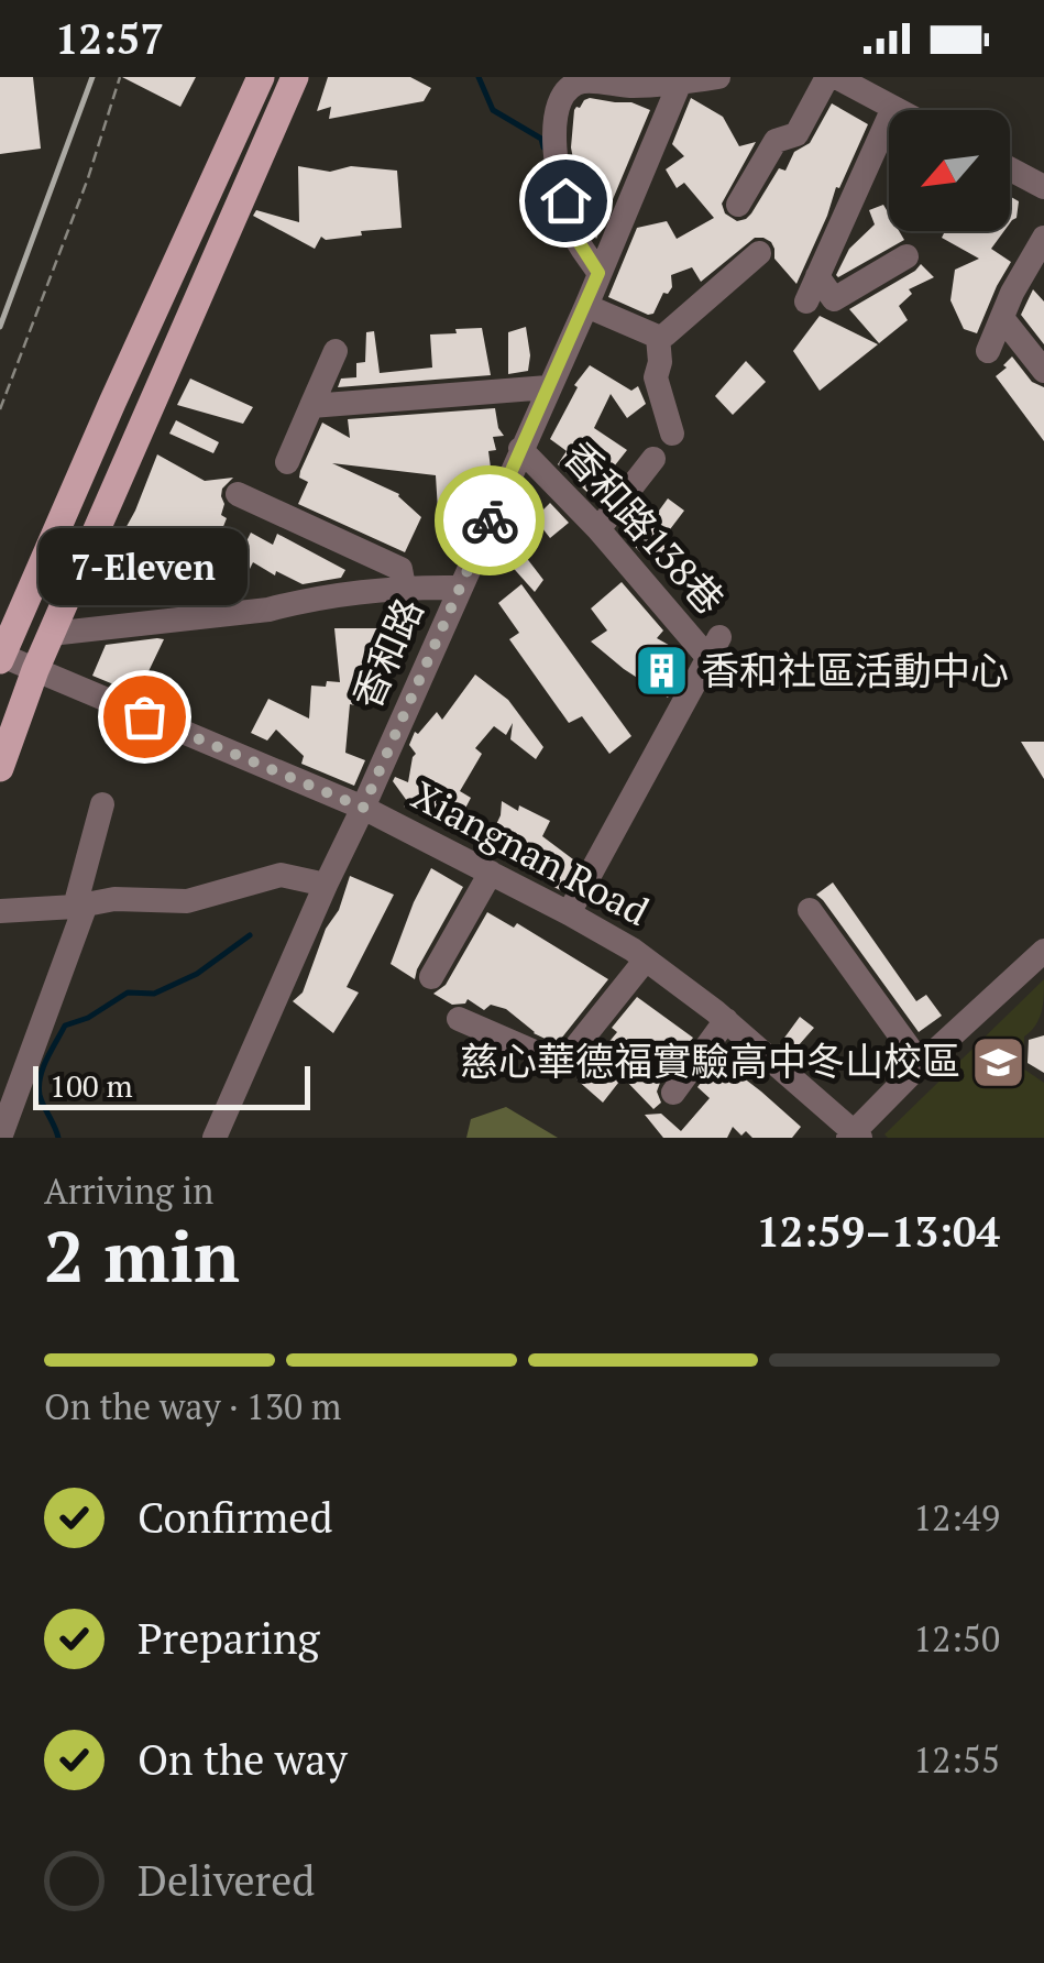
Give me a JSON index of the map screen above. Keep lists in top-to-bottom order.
{
  "streets": {
    "street": ["香和路138巷", "香和路", "Xiangnan Road"]
  },
  "crossings": [
    ["香和路138巷", "香和路"],
    ["香和路138巷", "Xiangnan Road"],
    ["香和路", "Xiangnan Road"]
  ],
  "places": {
    "building": ["香和社區活動中心"],
    "other": ["7-Eleven"],
    "school or university": ["慈心華德福實驗高中冬山校區"]
  },
  "scale_bar": "100 m",
  "north": "bottom left",
  "page": {
    "status": "12:57",
    "bubble": "7-Eleven",
    "scale": "100 m",
    "heading": ["2 min", "Arriving in", "12:59–13:04"],
    "bar": "On the way · 130 m",
    "list": [
      ["Confirmed", "12:49"],
      ["Preparing", "12:50"],
      ["On the way", "12:55"],
      "Delivered"
    ]
  }
}
